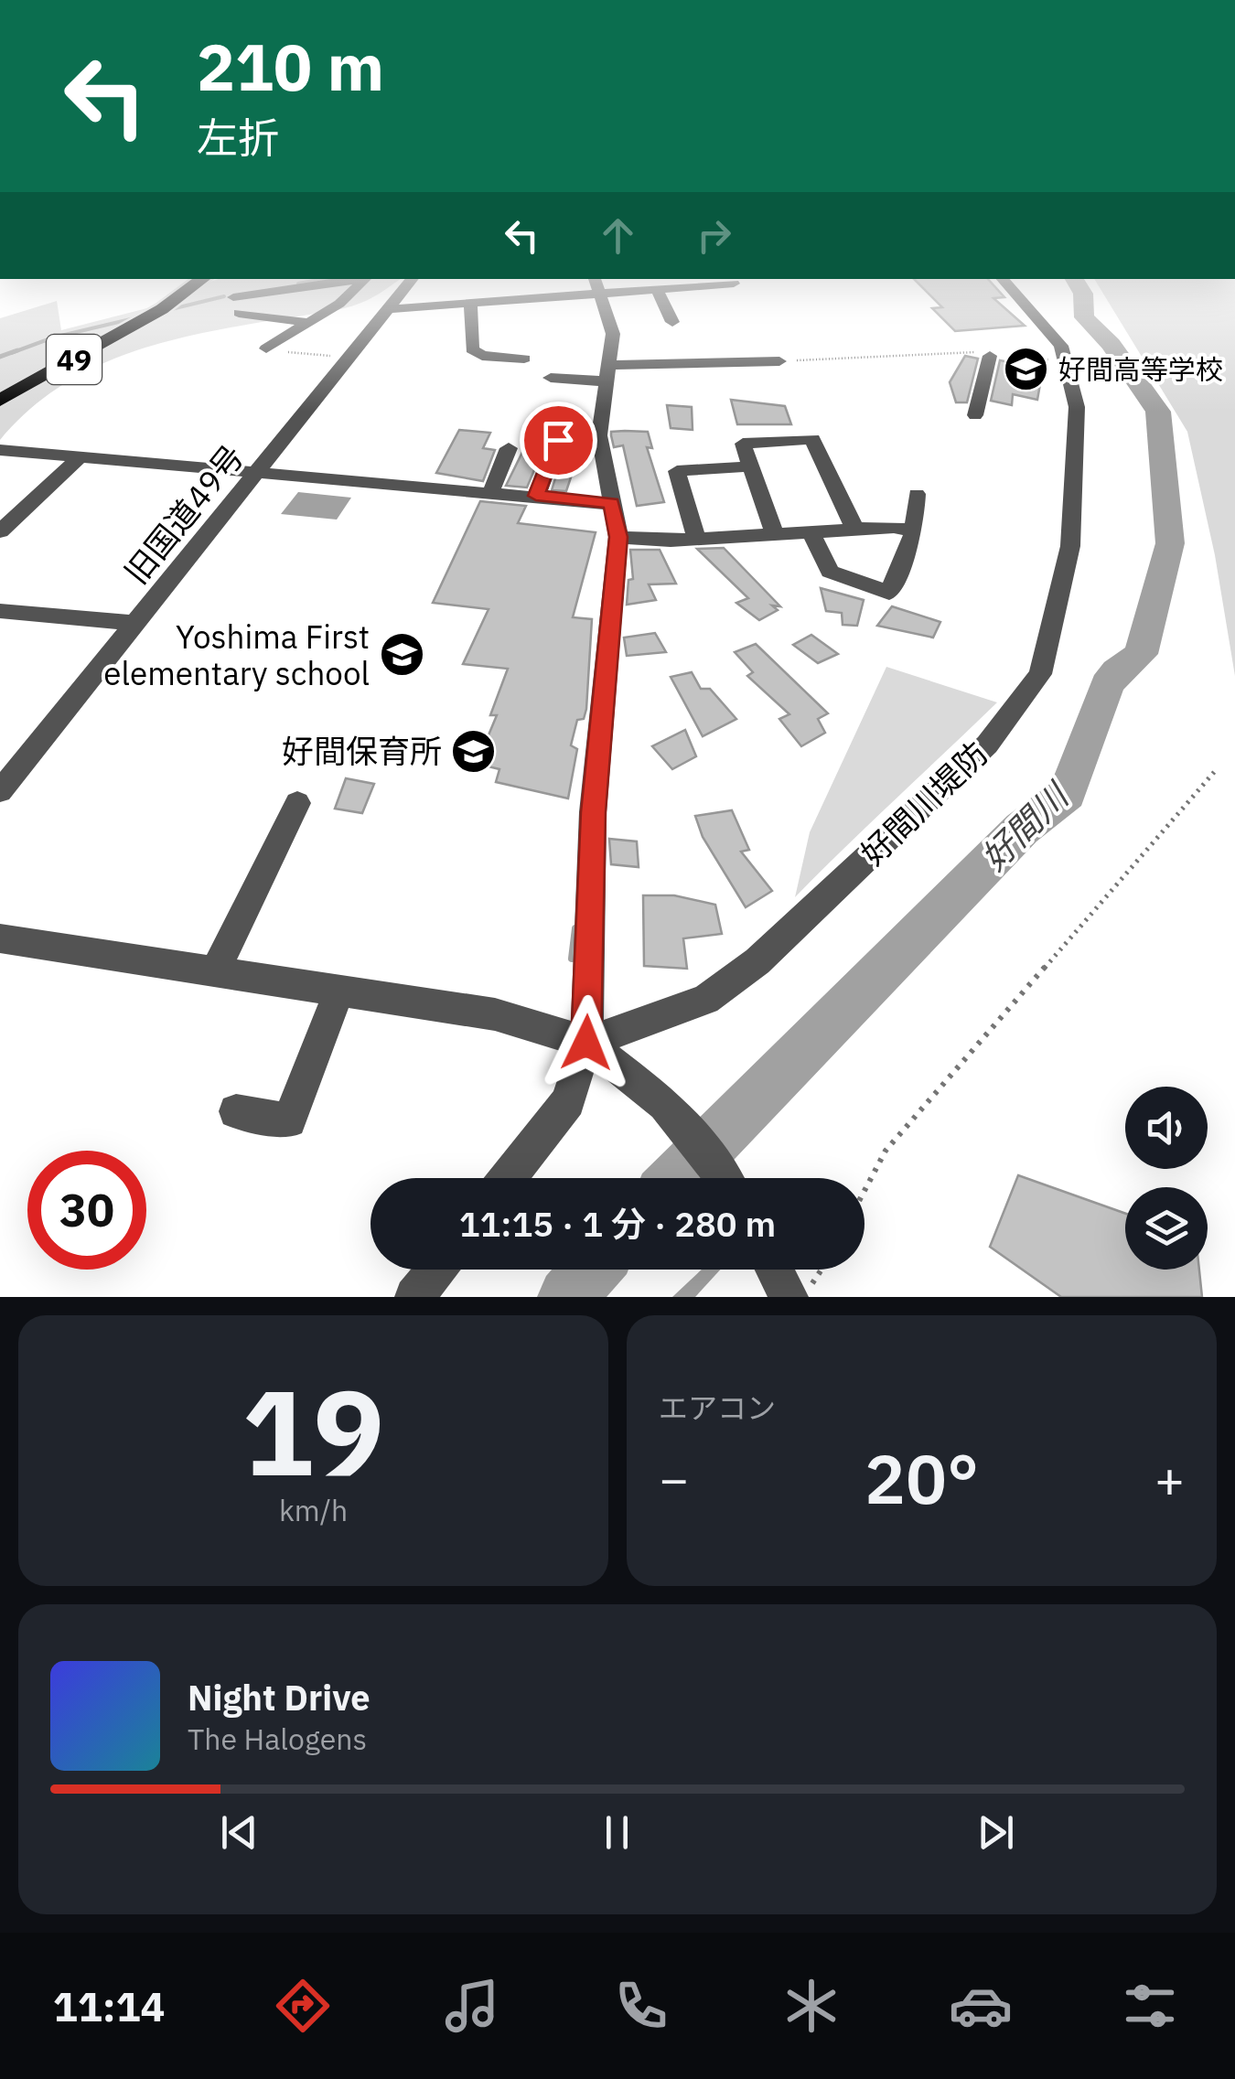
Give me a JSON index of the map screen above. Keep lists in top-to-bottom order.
{
  "streets": {
    "highway": ["49"],
    "street": ["旧国道49号", "好間川堤防"]
  },
  "water": ["好間川"],
  "places": {
    "school or university": ["好間高等学校", "Yoshima First elementary school", "好間保育所"]
  },
  "page": {
    "turn": ["210 m", "左折"],
    "limit": "30",
    "trip": "11:15 · 1 分 · 280 m",
    "tile": [
      ["19", "km/h"],
      "エアコン"
    ],
    "heat": ["−", "20°", "+"],
    "song": ["Night Drive", "The Halogens"],
    "tabs": "11:14"
  }
}
